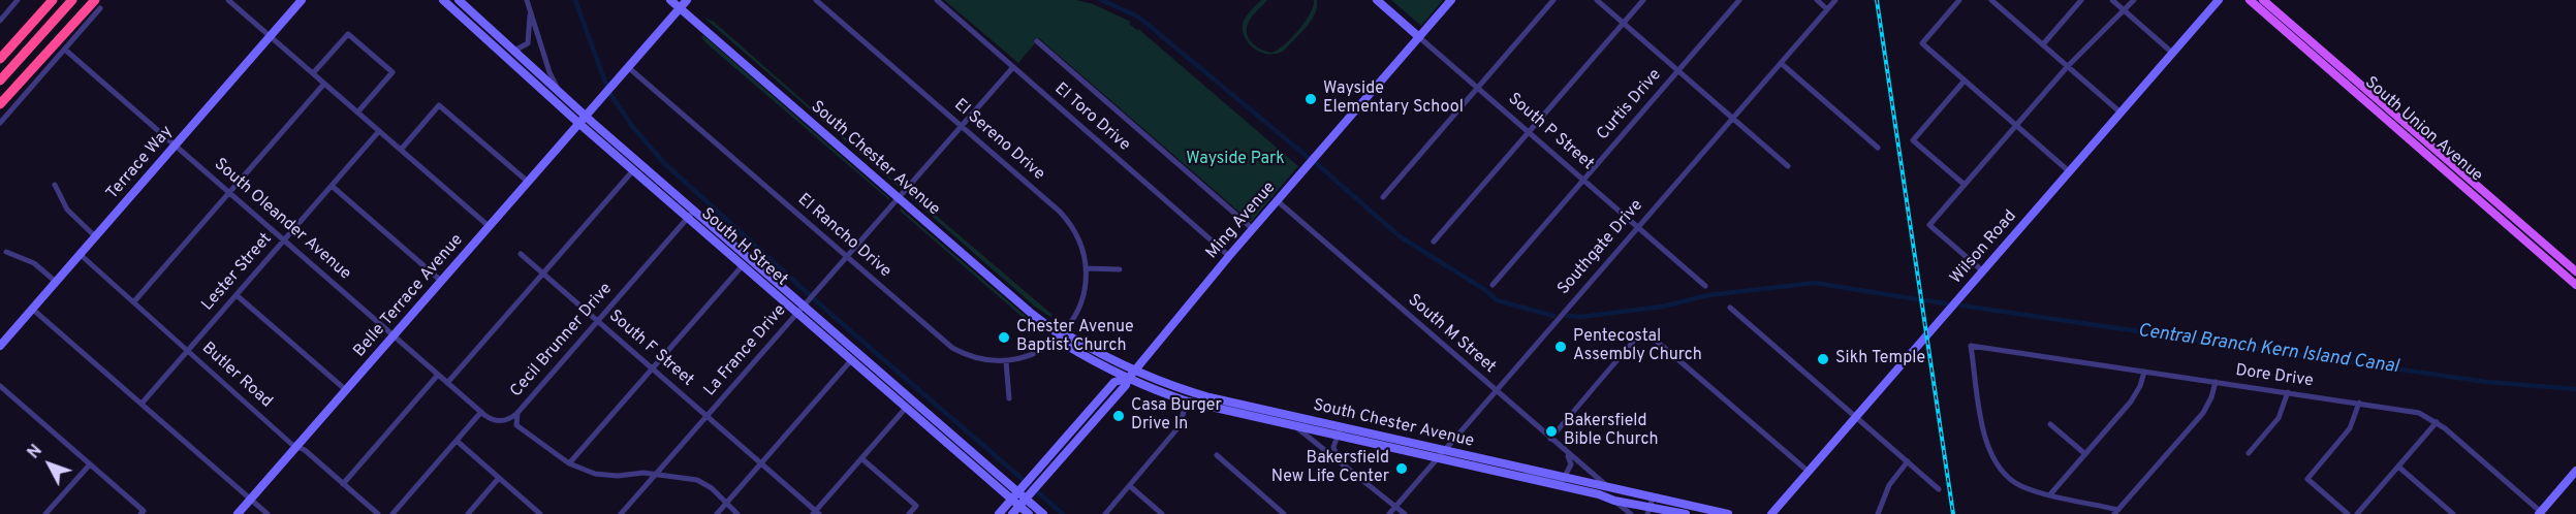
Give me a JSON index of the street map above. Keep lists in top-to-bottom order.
{
  "streets": {
    "main road": ["South Union Avenue"],
    "street": [
      "Curtis Drive",
      "El Toro Drive",
      "South P Street",
      "El Sereno Drive",
      "South Chester Avenue",
      "Terrace Way",
      "South Oleander Avenue",
      "Ming Avenue",
      "El Rancho Drive",
      "South H Street",
      "Southgate Drive",
      "Wilson Road",
      "Lester Street",
      "Belle Terrace Avenue",
      "South M Street",
      "Cecil Brunner Drive",
      "South F Street",
      "La France Drive",
      "Butler Road",
      "Dore Drive"
    ]
  },
  "crossings": [
    ["Curtis Drive", "South P Street"],
    ["El Toro Drive", "Ming Avenue"],
    ["El Toro Drive", "La France Drive"],
    ["South P Street", "Ming Avenue"],
    ["South P Street", "Southgate Drive"],
    ["El Sereno Drive", "South Chester Avenue"],
    ["El Sereno Drive", "El Rancho Drive"],
    ["El Sereno Drive", "La France Drive"],
    ["South Chester Avenue", "Ming Avenue"],
    ["South Chester Avenue", "El Rancho Drive"],
    ["South Chester Avenue", "Southgate Drive"],
    ["South Chester Avenue", "Belle Terrace Avenue"],
    ["South Chester Avenue", "South M Street"],
    ["South Chester Avenue", "La France Drive"],
    ["Terrace Way", "South Oleander Avenue"],
    ["Terrace Way", "Butler Road"],
    ["South Oleander Avenue", "Lester Street"],
    ["South Oleander Avenue", "Belle Terrace Avenue"],
    ["South Oleander Avenue", "Cecil Brunner Drive"],
    ["Ming Avenue", "South H Street"],
    ["Ming Avenue", "South M Street"],
    ["El Rancho Drive", "Belle Terrace Avenue"],
    ["El Rancho Drive", "La France Drive"],
    ["South H Street", "Belle Terrace Avenue"],
    ["South H Street", "Cecil Brunner Drive"],
    ["South H Street", "La France Drive"],
    ["Southgate Drive", "South M Street"],
    ["Lester Street", "Butler Road"],
    ["Belle Terrace Avenue", "Butler Road"],
    ["Cecil Brunner Drive", "South F Street"],
    ["South F Street", "La France Drive"]
  ],
  "water": ["Central Branch Kern Island Canal"],
  "parks": ["Wayside Park"],
  "places": [
    "Wayside Elementary School",
    "Chester Avenue Baptist Church",
    "Pentecostal Assembly Church",
    "Sikh Temple",
    "Casa Burger Drive In",
    "Bakersfield Bible Church",
    "Bakersfield New Life Center"
  ],
  "north": "top left"
}
